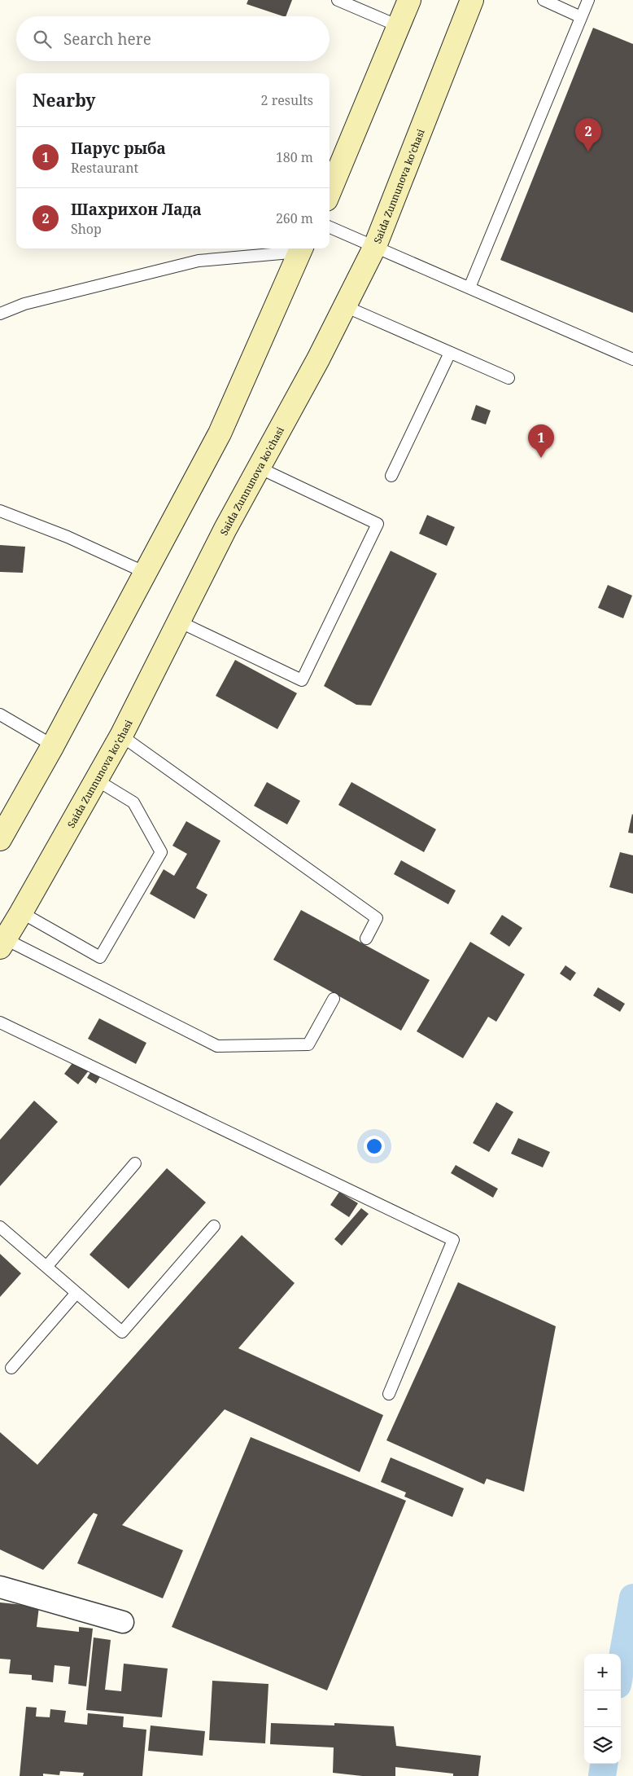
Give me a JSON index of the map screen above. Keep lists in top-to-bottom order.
{
  "streets": {
    "main road": ["Saida Zunnunova ko'chasi"]
  },
  "page": {
    "search": "Search here",
    "heading": ["Nearby", "2 results"],
    "pins": ["2", "1"],
    "list": [
      {
        "mark": "1",
        "name": "Парус рыба",
        "note": "Restaurant",
        "value": "180 m"
      },
      {
        "mark": "2",
        "name": "Шахрихон Лада",
        "note": "Shop",
        "value": "260 m"
      }
    ],
    "map_buttons": ["+", "−"]
  }
}
